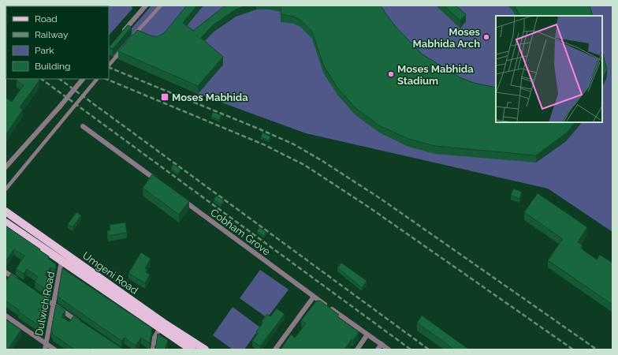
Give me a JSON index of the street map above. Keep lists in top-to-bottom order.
{
  "streets": {
    "main road": ["Umgeni Road"],
    "street": ["Cobham Grove", "Dulwich Road"]
  },
  "crossings": [
    ["Umgeni Road", "Dulwich Road"]
  ],
  "places": {
    "other": ["Moses Mabhida Arch", "Moses Mabhida Stadium"],
    "transit": ["Moses Mabhida"]
  },
  "legend": [
    "Road",
    "Railway",
    "Park",
    "Building"
  ]
}
